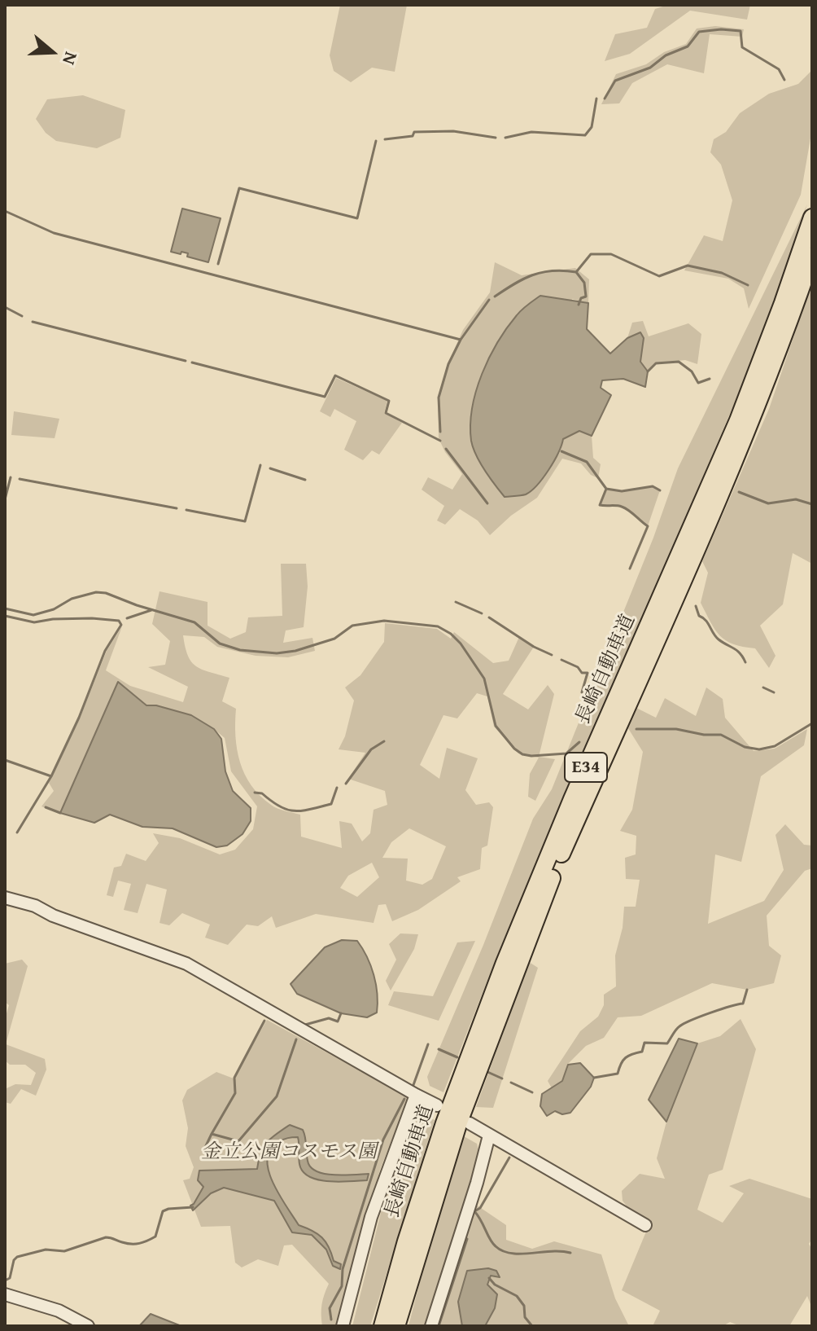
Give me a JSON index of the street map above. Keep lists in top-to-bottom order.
{
  "streets": {
    "highway": ["長崎自動車道", "E34"]
  },
  "parks": ["金立公園コスモス園"],
  "north": "right"
}
